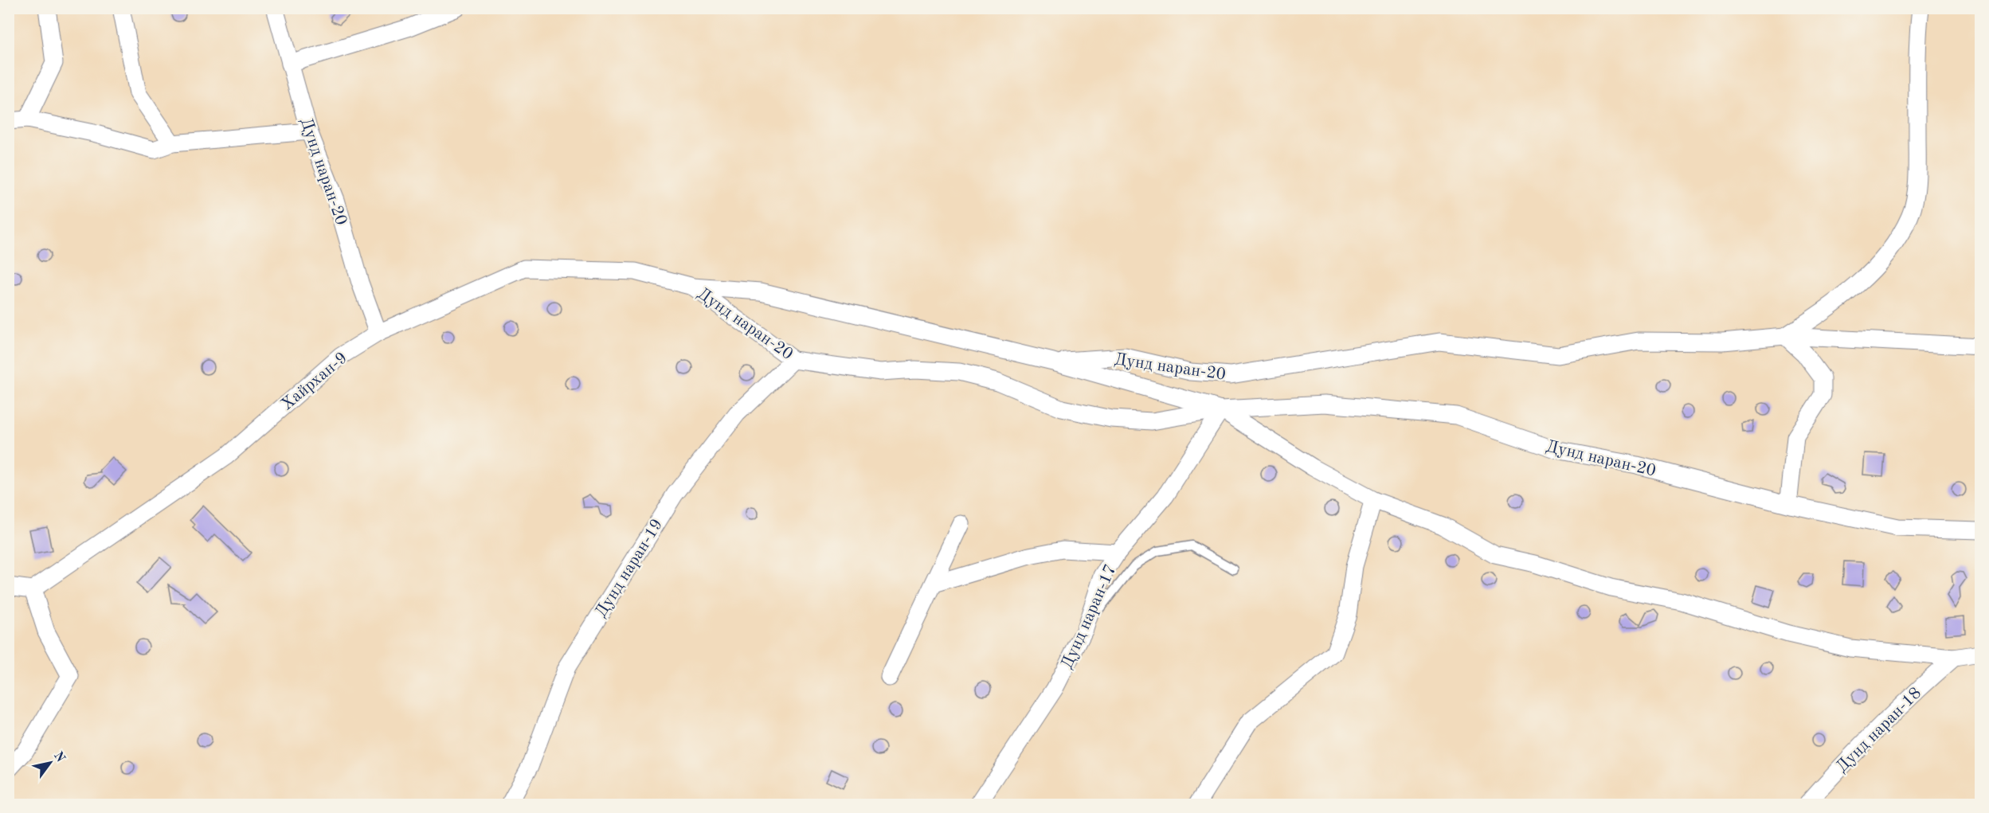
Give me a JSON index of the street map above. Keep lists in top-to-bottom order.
{
  "streets": {
    "street": [
      "Дунд наран-20",
      "Хайрхан-9",
      "Дунд наран-19",
      "Дунд наран-17",
      "Дунд наран-18"
    ]
  },
  "crossings": [
    ["Дунд наран-20", "Хайрхан-9"],
    ["Дунд наран-20", "Дунд наран-19"],
    ["Дунд наран-20", "Дунд наран-17"]
  ],
  "north": "top right"
}
